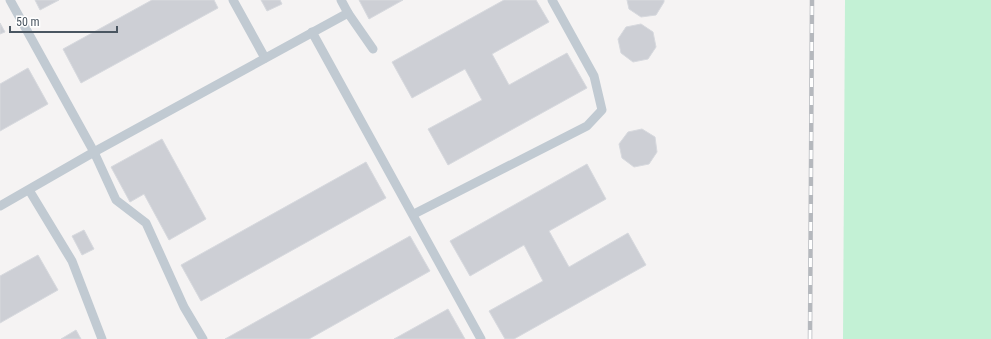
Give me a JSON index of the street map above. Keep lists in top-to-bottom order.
{
  "scale_bar": "50 m"
}
